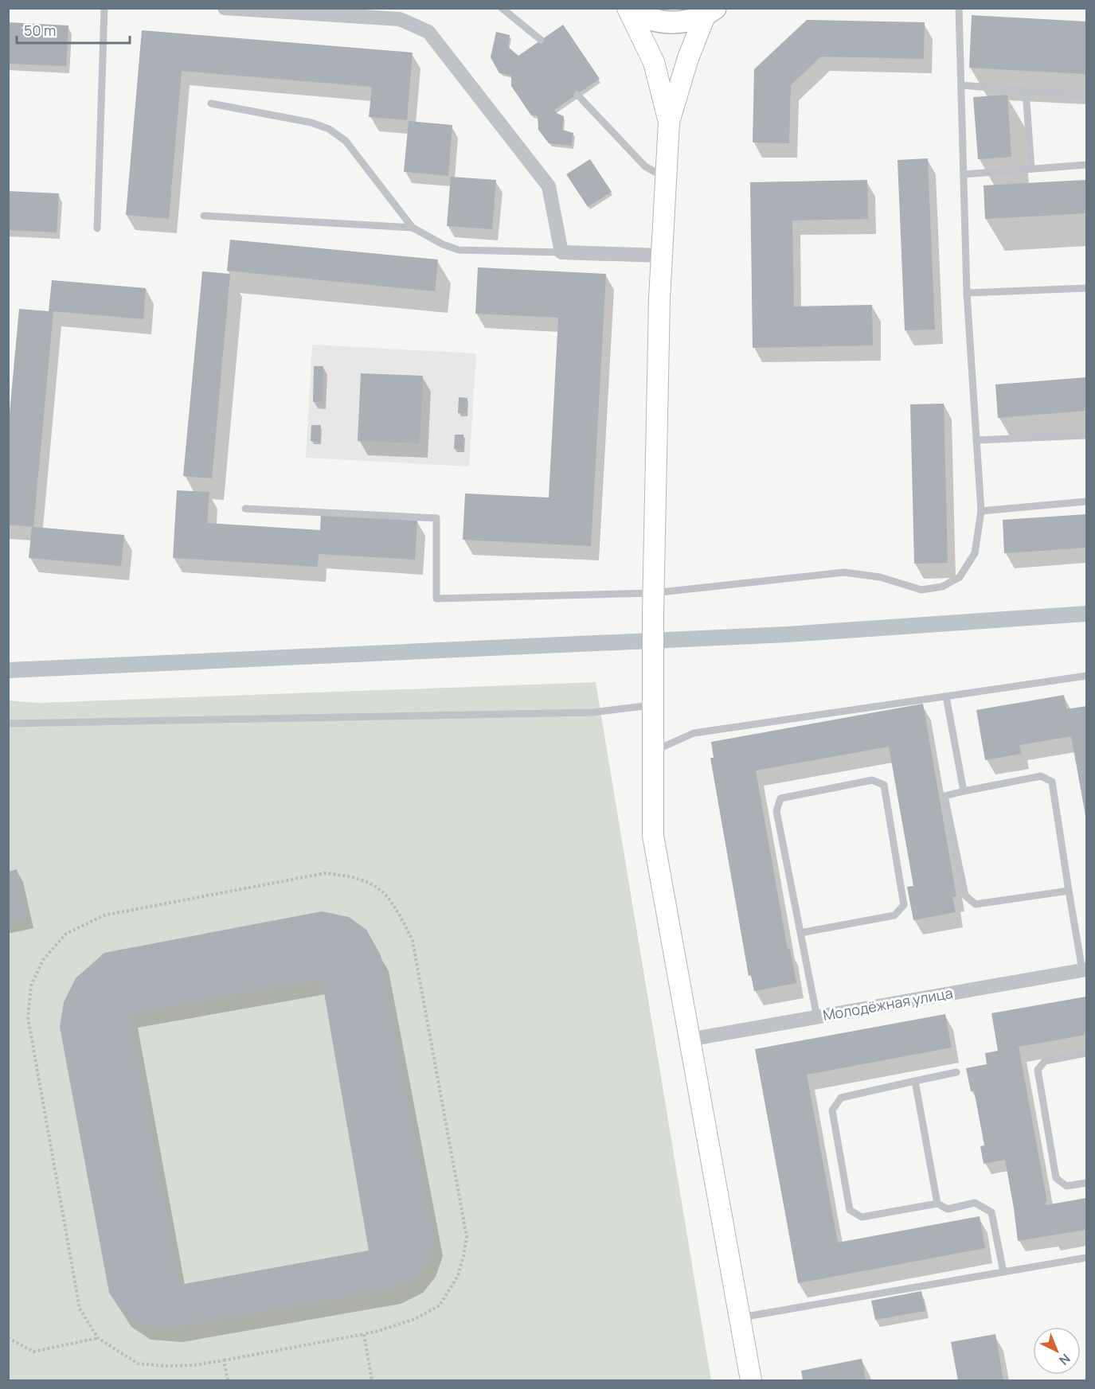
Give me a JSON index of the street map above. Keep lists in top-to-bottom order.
{
  "streets": {
    "street": ["Молодёжная улица"]
  },
  "scale_bar": "50 m",
  "north": "bottom right"
}
